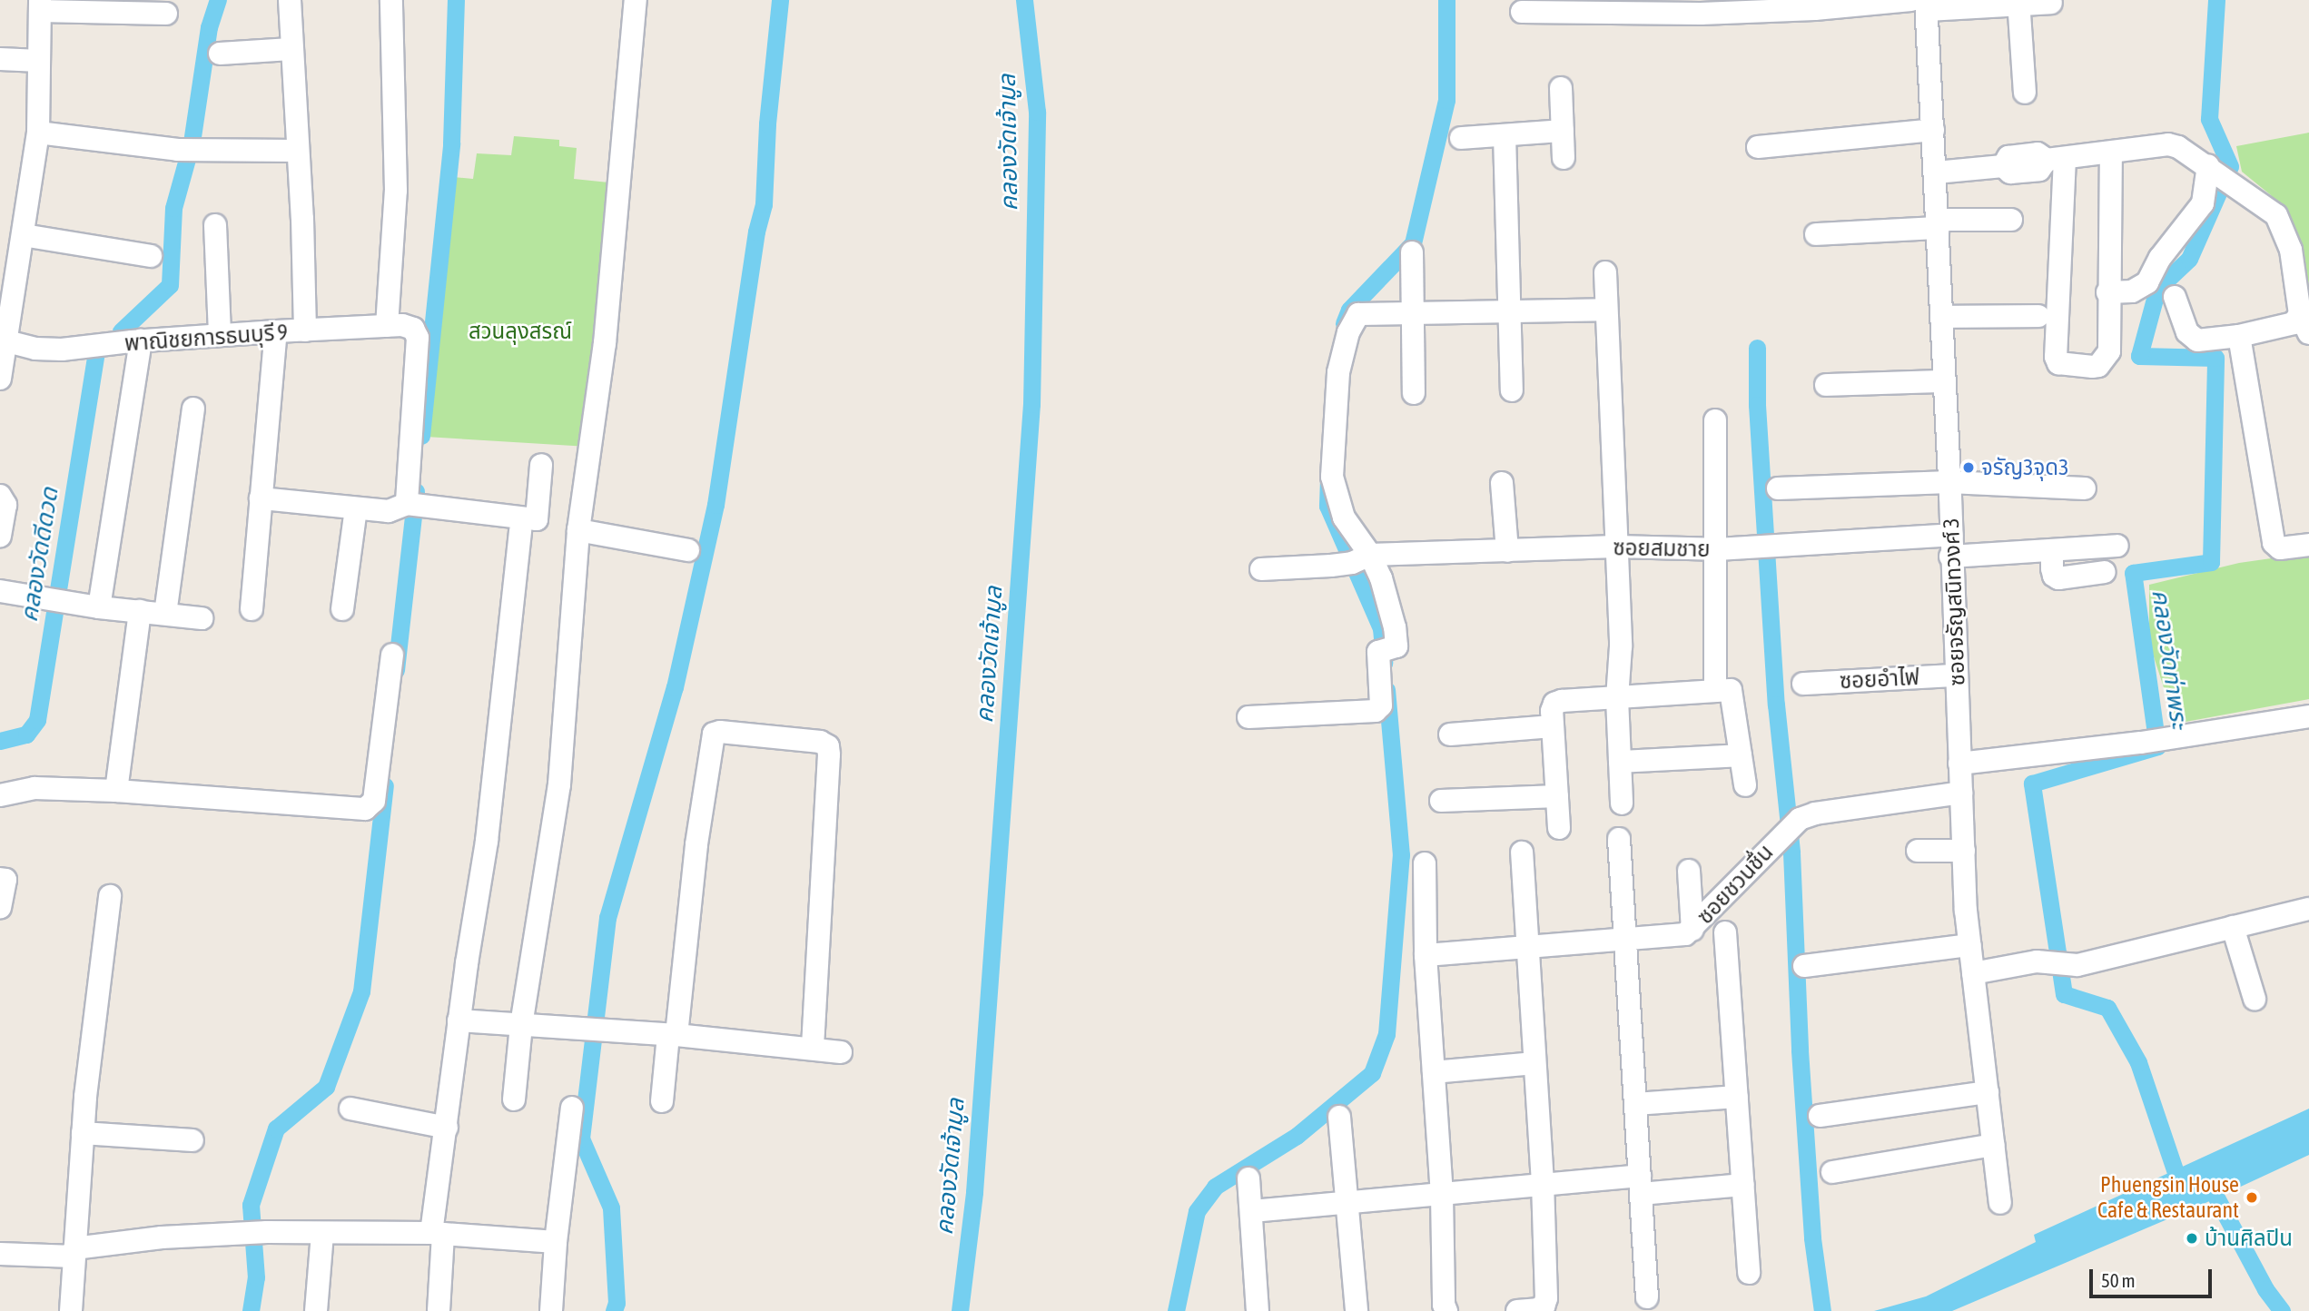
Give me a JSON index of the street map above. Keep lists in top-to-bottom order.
{
  "streets": {
    "street": [
      "พาณิชยการธนบุรี 9",
      "ซอยสมชาย",
      "ซอยจรัญสนิทวงศ์ 3",
      "ซอยอำไฟ",
      "ซอยชวนชื่น"
    ]
  },
  "crossings": [
    ["ซอยสมชาย", "ซอยจรัญสนิทวงศ์ 3"],
    ["ซอยจรัญสนิทวงศ์ 3", "ซอยอำไฟ"],
    ["ซอยจรัญสนิทวงศ์ 3", "ซอยชวนชื่น"]
  ],
  "water": ["คลองวัดเจ้ามูล", "คลองวัดดีดวด", "คลองวัดท่าพระ"],
  "parks": ["สวนลุงสรณ์"],
  "places": ["จรัญ3จุด3", "Phuengsin House Cafe & Restaurant", "บ้านศิลปิน"],
  "scale_bar": "50 m"
}
